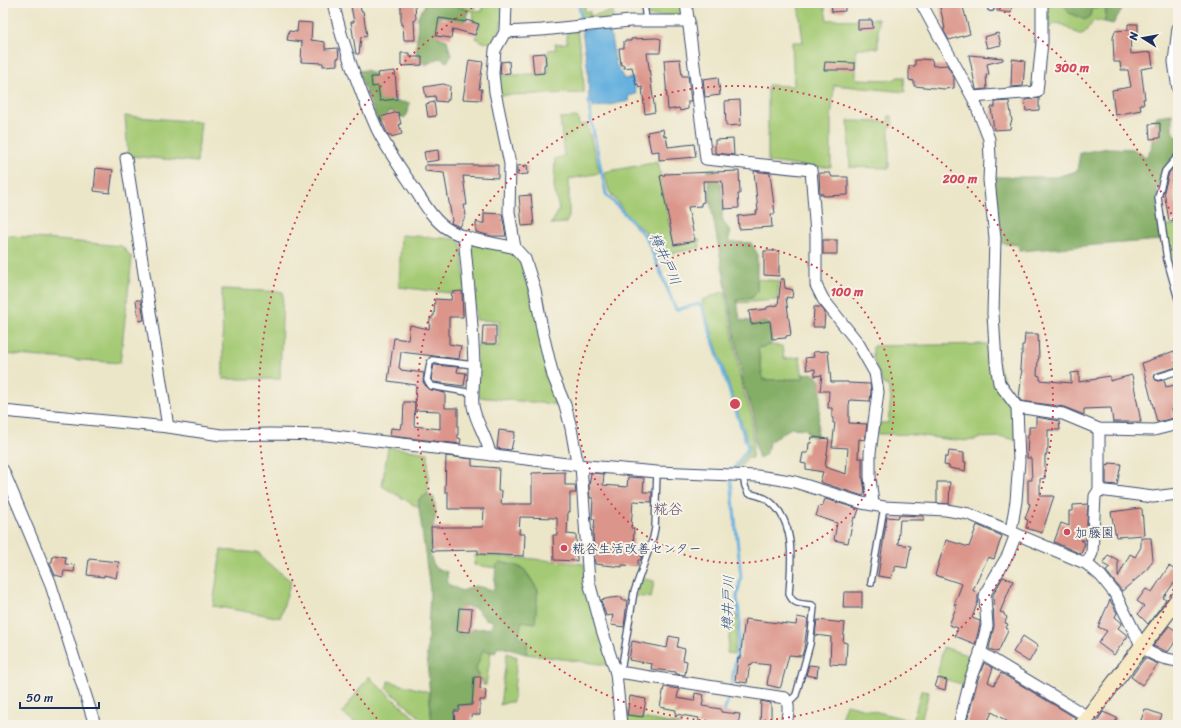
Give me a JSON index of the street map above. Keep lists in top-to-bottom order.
{
  "districts": ["糀谷"],
  "water": ["樽井戸川"],
  "places": ["加藤園", "糀谷生活改善センター"],
  "scale_bar": "50 m",
  "north": "left",
  "rings": ["300 m", "200 m", "100 m"]
}
